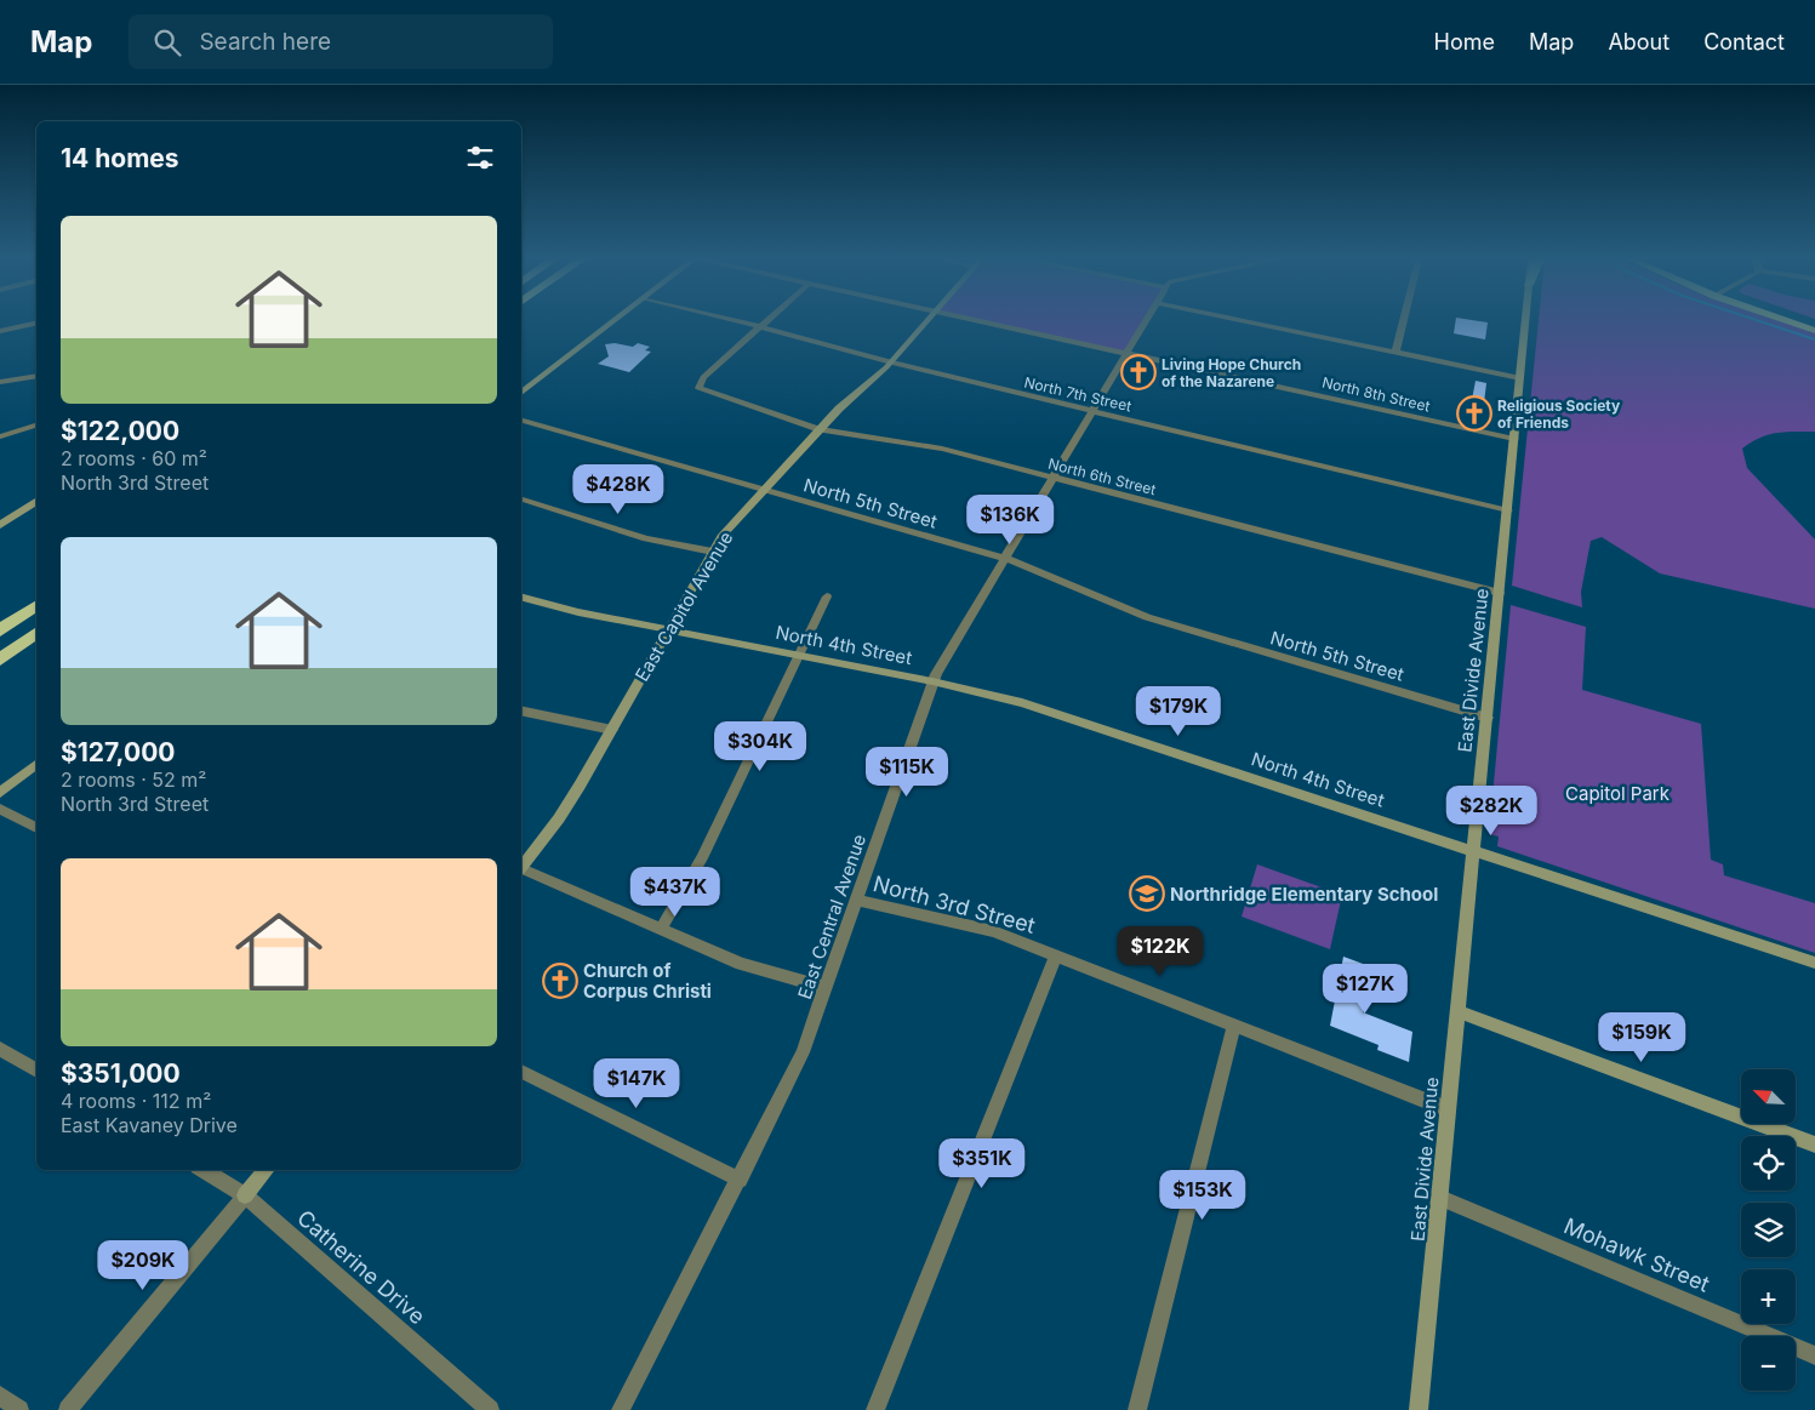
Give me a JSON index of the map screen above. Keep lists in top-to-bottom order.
{
  "streets": {
    "street": [
      "North 7th Street",
      "North 8th Street",
      "North 6th Street",
      "North 5th Street",
      "East Capitol Avenue",
      "North 4th Street",
      "East Divide Avenue",
      "North 3rd Street",
      "East Central Avenue",
      "Mohawk Street",
      "Catherine Drive"
    ]
  },
  "crossings": [
    ["North 7th Street", "North 6th Street"],
    ["North 7th Street", "East Capitol Avenue"],
    ["North 7th Street", "East Divide Avenue"],
    ["North 7th Street", "East Central Avenue"],
    ["North 8th Street", "East Divide Avenue"],
    ["North 8th Street", "East Central Avenue"],
    ["North 6th Street", "East Capitol Avenue"],
    ["North 6th Street", "East Divide Avenue"],
    ["North 6th Street", "East Central Avenue"],
    ["North 5th Street", "East Capitol Avenue"],
    ["North 5th Street", "East Divide Avenue"],
    ["North 5th Street", "East Central Avenue"],
    ["East Capitol Avenue", "North 4th Street"],
    ["North 4th Street", "East Divide Avenue"],
    ["North 4th Street", "East Central Avenue"],
    ["East Divide Avenue", "North 3rd Street"],
    ["East Divide Avenue", "Mohawk Street"],
    ["North 3rd Street", "East Central Avenue"]
  ],
  "parks": ["Capitol Park"],
  "places": {
    "church": ["Living Hope Church of the Nazarene", "Religious Society of Friends", "Church of Corpus Christi"],
    "school or university": ["Northridge Elementary School"]
  },
  "north": "top left",
  "page": {
    "header": "Map",
    "search": "Search here",
    "nav": [
      "Home",
      "Map",
      "About",
      "Contact"
    ],
    "heading": "14 homes",
    "list": [
      {
        "name": "$122,000",
        "note": "2 rooms · 60 m² · North 3rd Street"
      },
      {
        "name": "$127,000",
        "note": "2 rooms · 52 m² · North 3rd Street"
      },
      {
        "name": "$351,000",
        "note": "4 rooms · 112 m² · East Kavaney Drive"
      }
    ],
    "price": [
      "$428K",
      "$136K",
      "$179K",
      "$304K",
      "$115K",
      "$282K",
      "$437K",
      "$122K",
      "$127K",
      "$159K",
      "$147K",
      "$351K",
      "$153K",
      "$209K"
    ],
    "map_buttons": ["+", "−"]
  }
}
